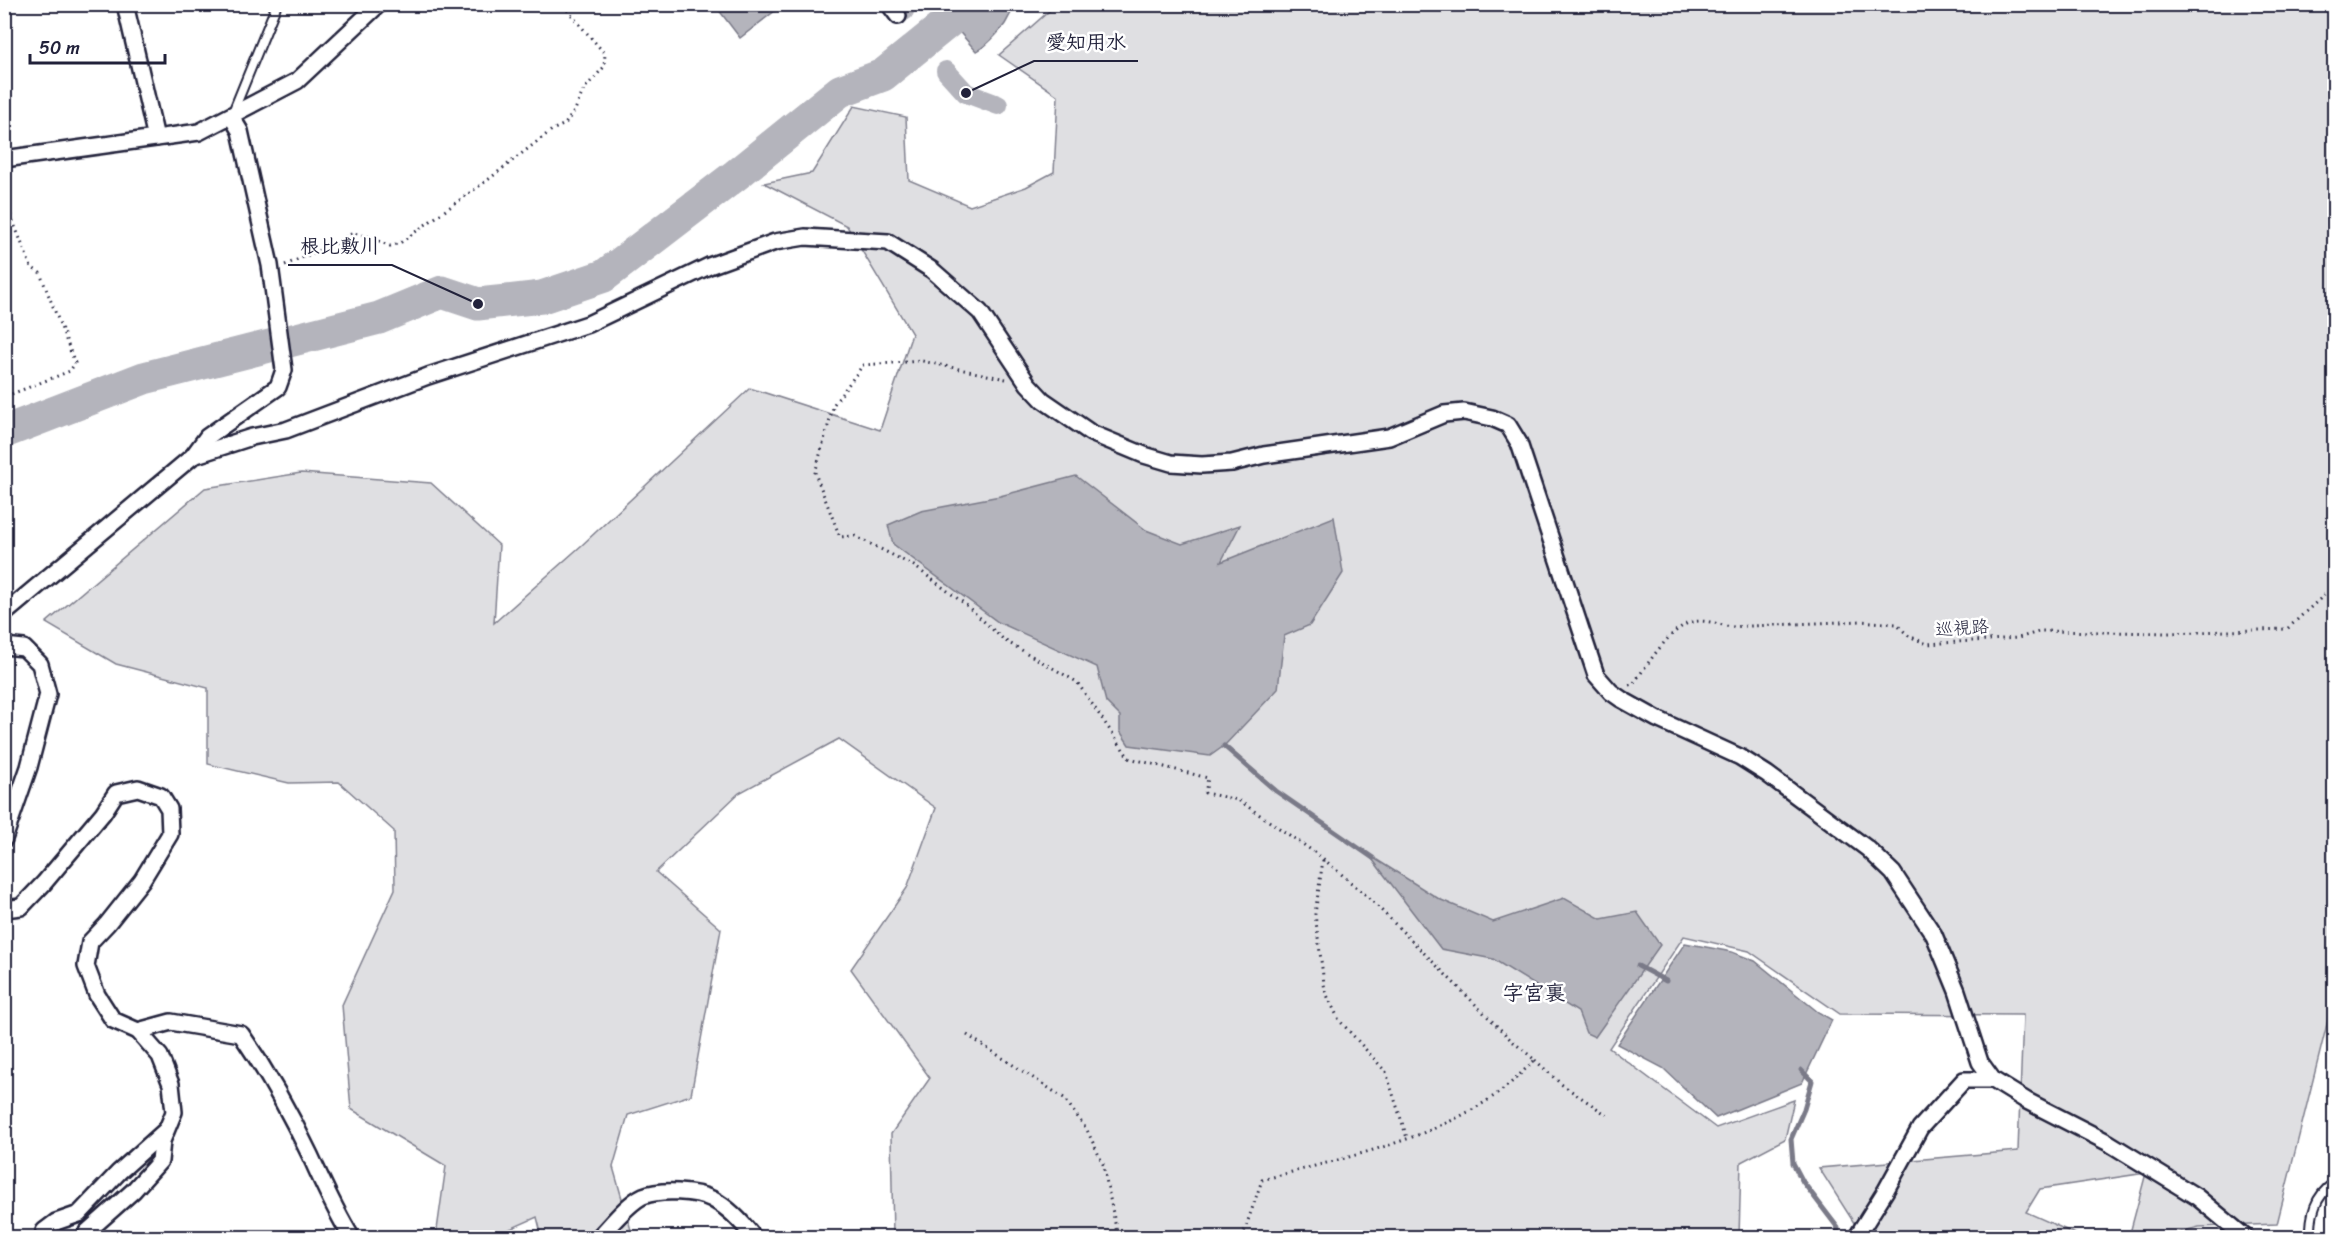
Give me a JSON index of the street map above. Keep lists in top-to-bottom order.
{
  "streets": {
    "path": ["巡視路"]
  },
  "districts": ["字宮裏"],
  "places": ["愛知用水", "根比敷川"],
  "scale_bar": "50 m"
}
